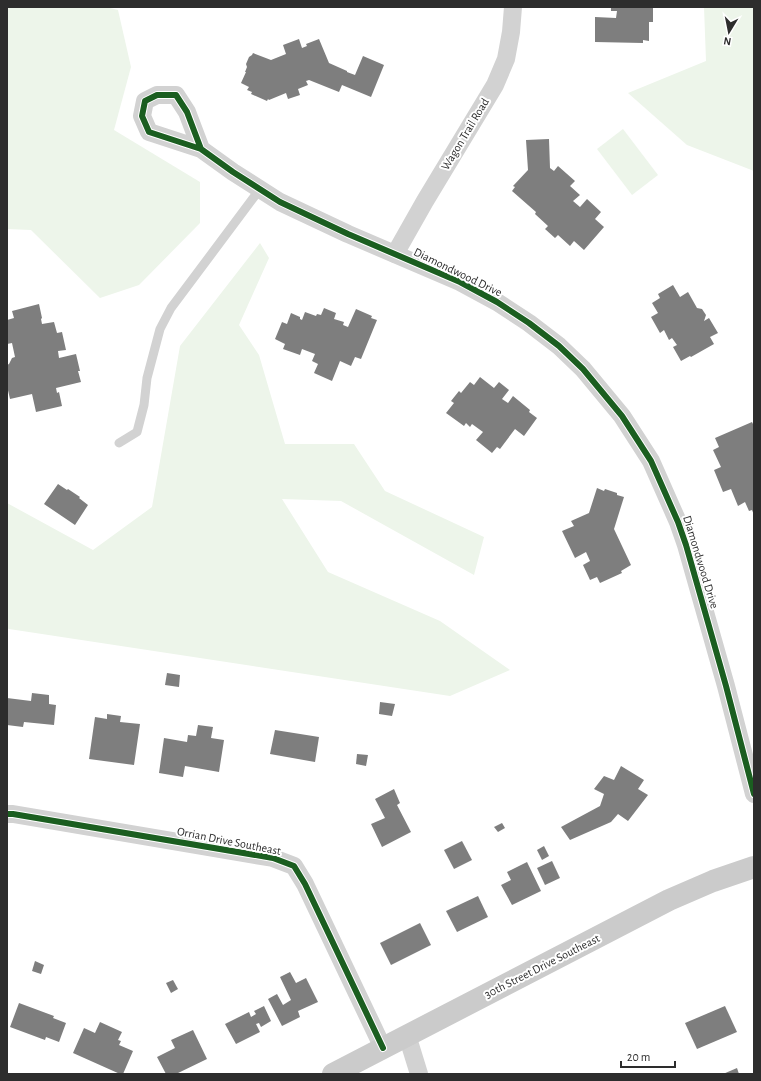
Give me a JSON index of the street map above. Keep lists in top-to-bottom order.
{
  "streets": {
    "main road": ["30th Street Drive Southeast"],
    "street": ["Wagon Trail Road", "Diamondwood Drive", "Orrian Drive Southeast"]
  },
  "crossings": [
    ["Wagon Trail Road", "Diamondwood Drive"],
    ["Orrian Drive Southeast", "30th Street Drive Southeast"]
  ],
  "scale_bar": "20 m",
  "north": "bottom"
}
